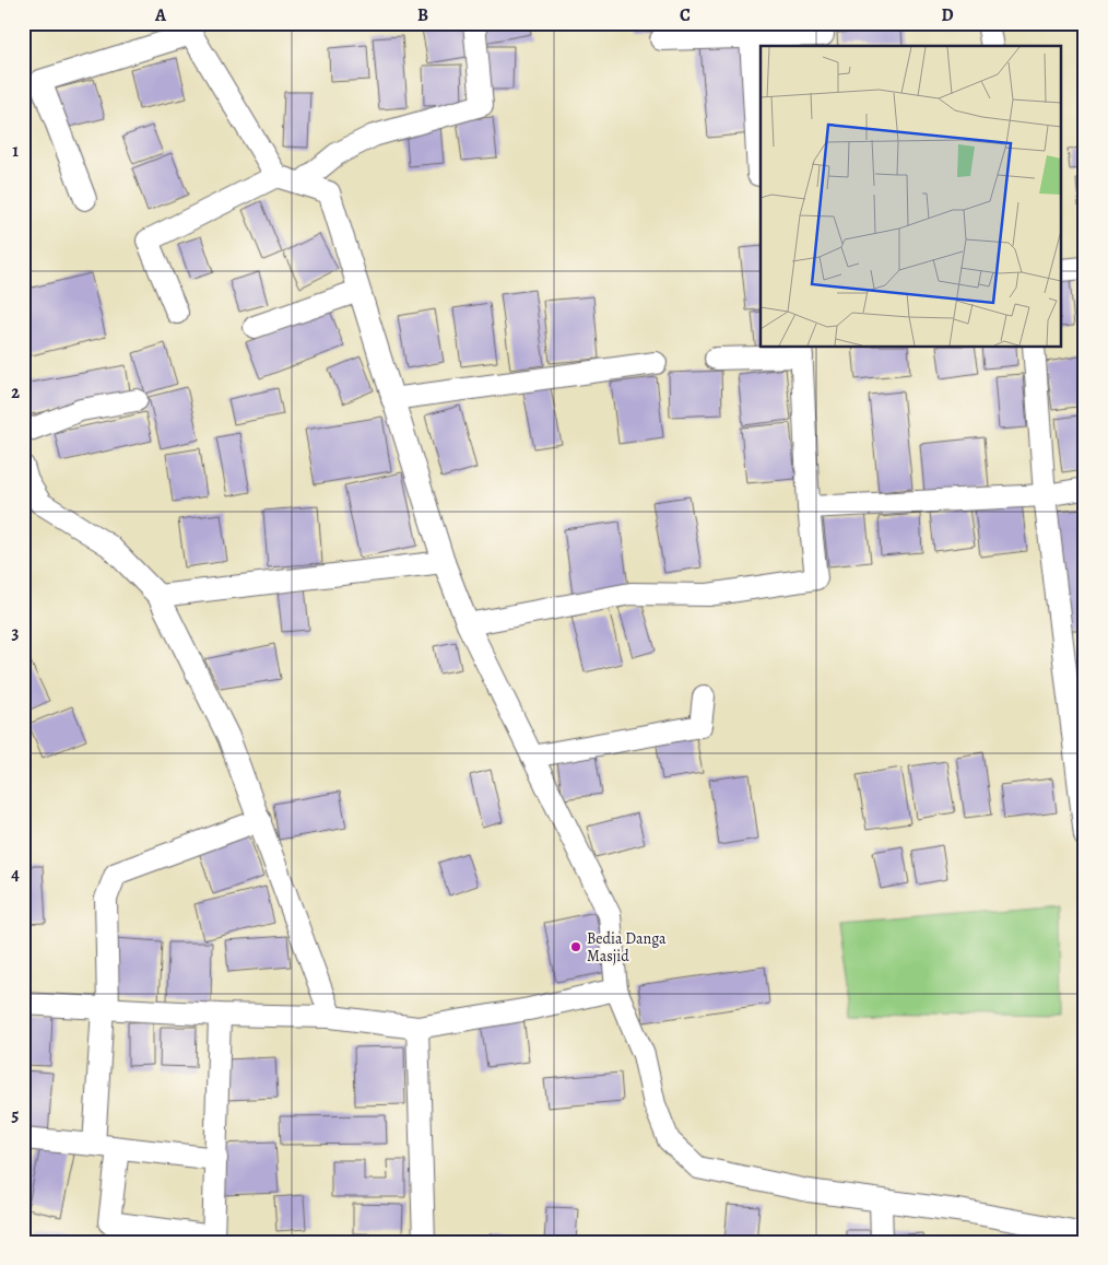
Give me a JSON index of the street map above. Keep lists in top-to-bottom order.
{
  "places": ["Bedia Danga Masjid"],
  "grid": {
    "columns": [
      "A",
      "B",
      "C",
      "D"
    ],
    "rows": [
      "1",
      "2",
      "3",
      "4",
      "5"
    ]
  }
}
